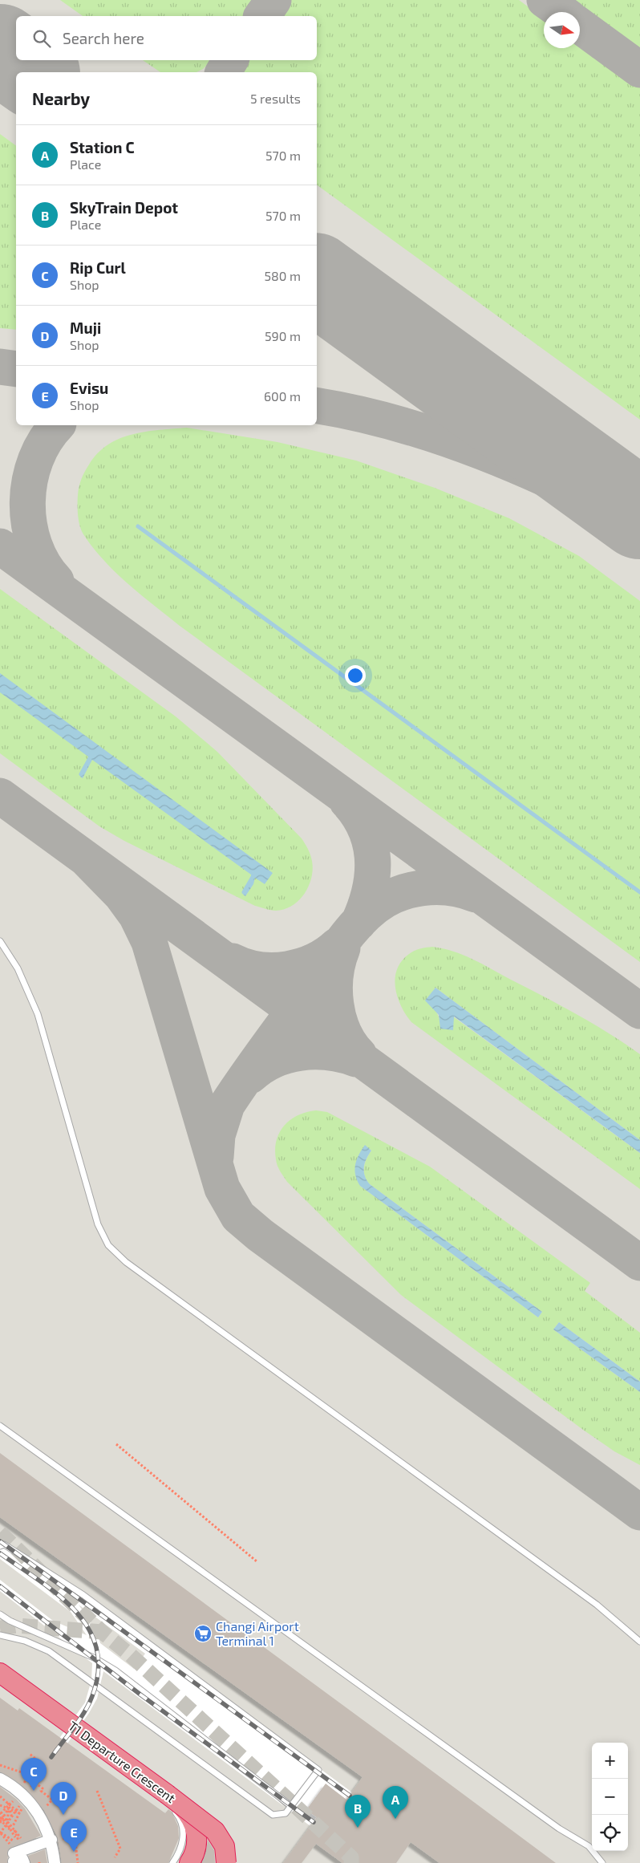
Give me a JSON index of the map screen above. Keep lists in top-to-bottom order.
{
  "streets": {
    "highway": ["T1 Departure Crescent"]
  },
  "places": {
    "supermarket": ["Changi Airport Terminal 1"]
  },
  "north": "right",
  "page": {
    "search": "Search here",
    "heading": ["Nearby", "5 results"],
    "list": [
      {
        "mark": "A",
        "name": "Station C",
        "note": "Place",
        "value": "570 m"
      },
      {
        "mark": "B",
        "name": "SkyTrain Depot",
        "note": "Place",
        "value": "570 m"
      },
      {
        "mark": "C",
        "name": "Rip Curl",
        "note": "Shop",
        "value": "580 m"
      },
      {
        "mark": "D",
        "name": "Muji",
        "note": "Shop",
        "value": "590 m"
      },
      {
        "mark": "E",
        "name": "Evisu",
        "note": "Shop",
        "value": "600 m"
      }
    ],
    "map_buttons": ["+", "−"],
    "pins": [
      "C",
      "D",
      "A",
      "B",
      "E"
    ]
  }
}
